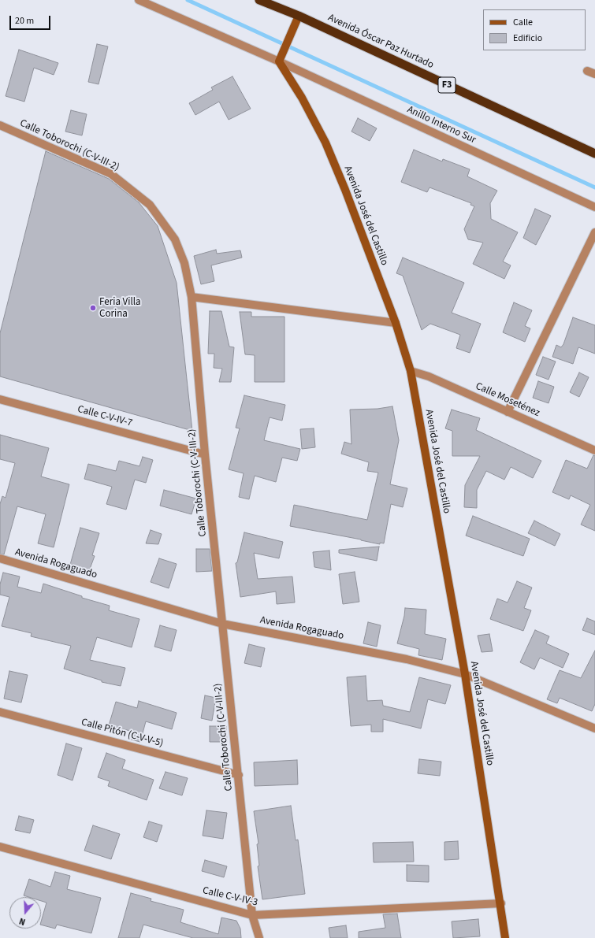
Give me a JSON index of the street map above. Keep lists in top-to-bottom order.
{
  "streets": {
    "highway": ["Avenida Óscar Paz Hurtado", "F3"],
    "main road": ["Avenida José del Castillo"],
    "street": [
      "Anillo Interno Sur",
      "Calle Toborochi (C-V-III-2)",
      "Calle Moseténez",
      "Calle C-V-IV-7",
      "Avenida Rogaguado",
      "Calle Pitón (C-V-V-5)",
      "Calle C-V-IV-3"
    ]
  },
  "crossings": [
    ["Anillo Interno Sur", "Avenida José del Castillo"],
    ["Calle Toborochi (C-V-III-2)", "Calle C-V-IV-7"],
    ["Calle Toborochi (C-V-III-2)", "Avenida Rogaguado"],
    ["Calle Toborochi (C-V-III-2)", "Calle Pitón (C-V-V-5)"],
    ["Calle Toborochi (C-V-III-2)", "Calle C-V-IV-3"],
    ["Avenida José del Castillo", "Calle Moseténez"],
    ["Avenida José del Castillo", "Avenida Rogaguado"],
    ["Avenida José del Castillo", "Calle C-V-IV-3"]
  ],
  "places": ["Feria Villa Corina"],
  "legend": ["Calle", "Edificio"],
  "scale_bar": "20 m",
  "north": "bottom"
}
